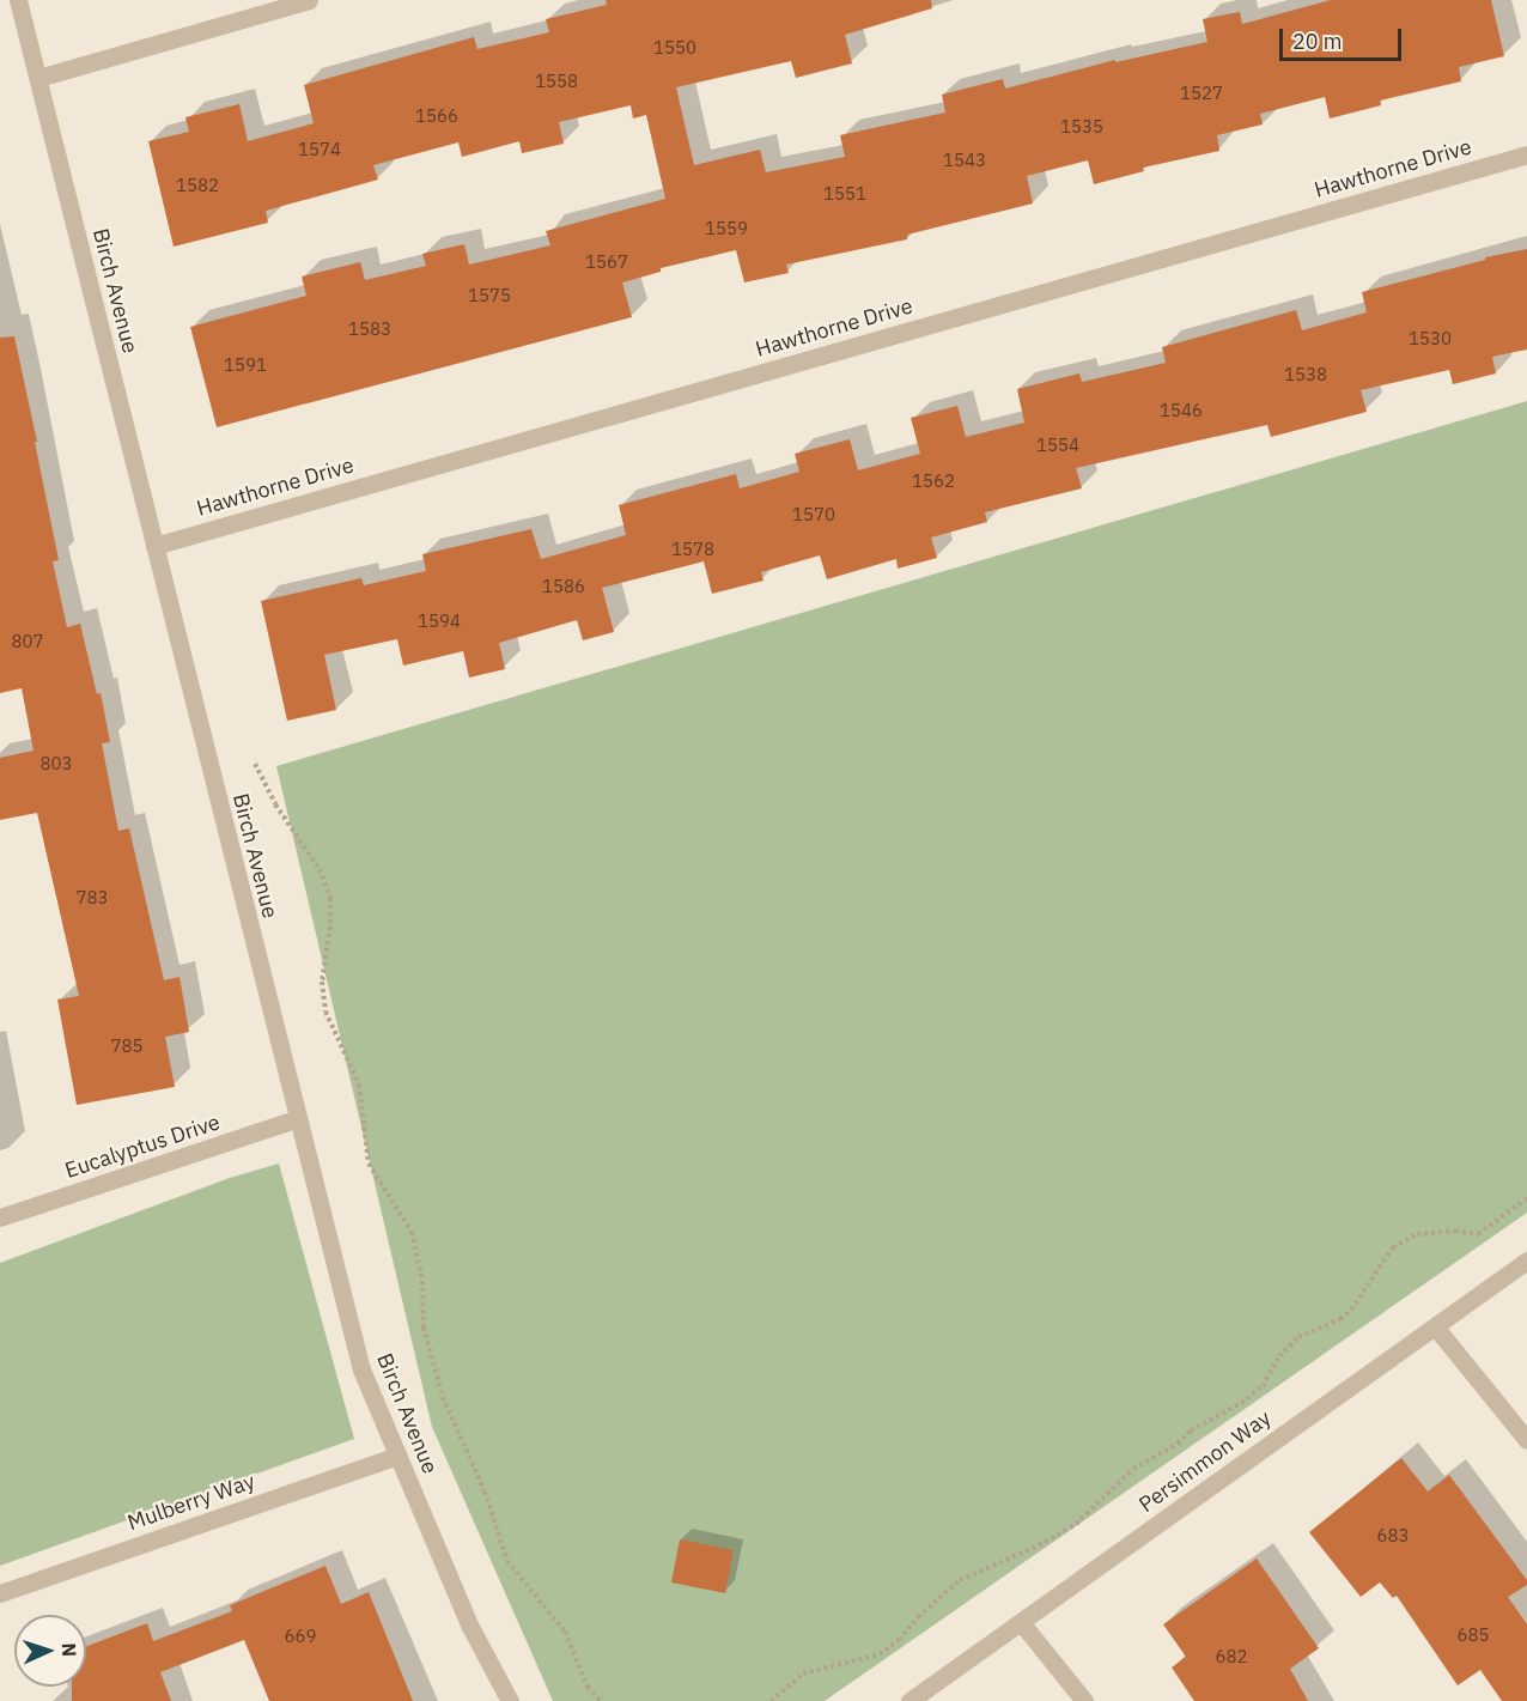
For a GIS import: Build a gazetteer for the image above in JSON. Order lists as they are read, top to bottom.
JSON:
{
  "streets": {
    "street": [
      "Hawthorne Drive",
      "Birch Avenue",
      "Eucalyptus Drive",
      "Persimmon Way",
      "Mulberry Way"
    ]
  },
  "crossings": [
    ["Hawthorne Drive", "Birch Avenue"],
    ["Birch Avenue", "Eucalyptus Drive"],
    ["Birch Avenue", "Mulberry Way"]
  ],
  "house_numbers": [
    "1550",
    "1558",
    "1527",
    "1566",
    "1535",
    "1574",
    "1543",
    "1582",
    "1551",
    "1559",
    "1567",
    "1575",
    "1583",
    "1530",
    "1591",
    "1538",
    "1546",
    "1554",
    "1562",
    "1570",
    "1578",
    "1586",
    "1594",
    "807",
    "803",
    "783",
    "785",
    "683",
    "685",
    "669",
    "682"
  ],
  "scale_bar": "20 m",
  "north": "right"
}
